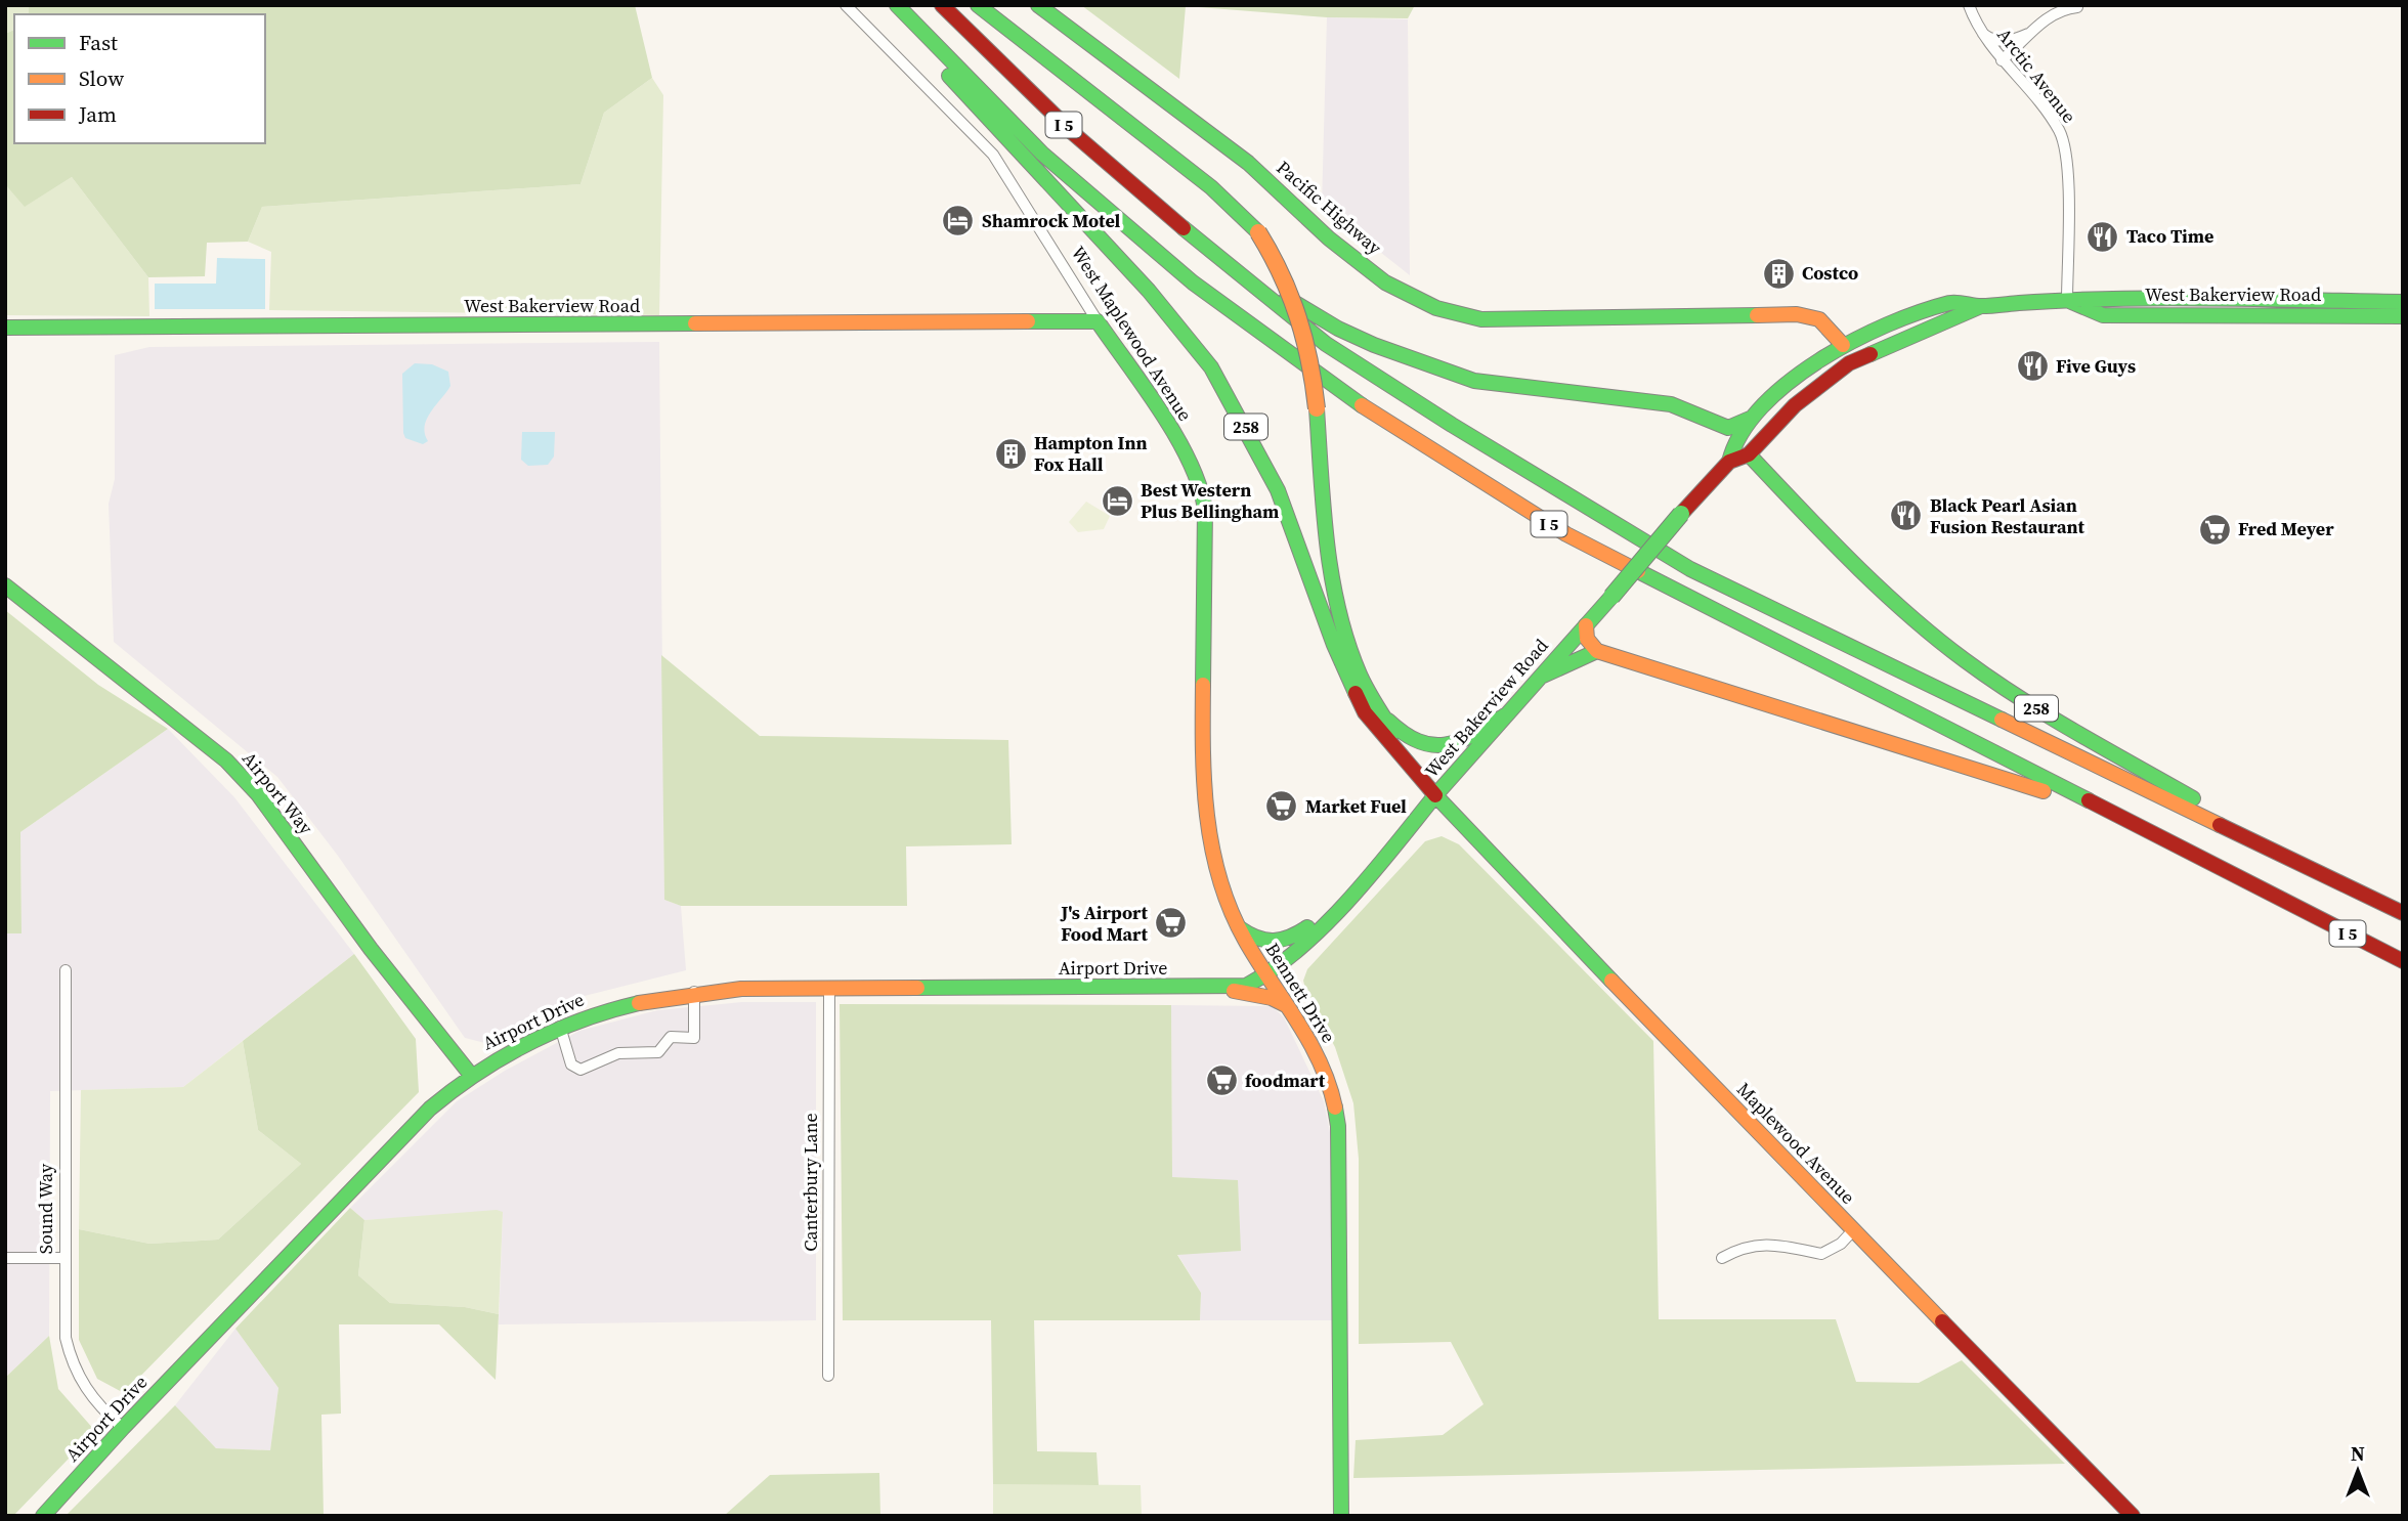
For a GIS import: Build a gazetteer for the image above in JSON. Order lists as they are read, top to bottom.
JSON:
{
  "streets": {
    "main road": [
      "I 5",
      "Pacific Highway",
      "West Bakerview Road",
      "West Maplewood Avenue",
      "258",
      "Airport Way",
      "Airport Drive",
      "Bennett Drive",
      "Maplewood Avenue"
    ],
    "street": ["Arctic Avenue", "Canterbury Lane", "Sound Way"]
  },
  "crossings": [
    ["Arctic Avenue", "West Bakerview Road"],
    ["I 5", "258"],
    ["Pacific Highway", "West Bakerview Road"],
    ["West Bakerview Road", "West Maplewood Avenue"],
    ["West Bakerview Road", "258"],
    ["West Bakerview Road", "Airport Drive"],
    ["West Bakerview Road", "Bennett Drive"],
    ["West Bakerview Road", "Maplewood Avenue"],
    ["West Maplewood Avenue", "Bennett Drive"],
    ["258", "Maplewood Avenue"],
    ["Airport Way", "Airport Drive"],
    ["Airport Drive", "Bennett Drive"],
    ["Airport Drive", "Canterbury Lane"],
    ["Airport Drive", "Sound Way"]
  ],
  "places": {
    "hotel": ["Shamrock Motel", "Best Western Plus Bellingham"],
    "restaurant": ["Taco Time", "Five Guys", "Black Pearl Asian Fusion Restaurant"],
    "building": ["Costco", "Hampton Inn Fox Hall"],
    "supermarket": [
      "Fred Meyer",
      "Market Fuel",
      "J's Airport Food Mart",
      "foodmart"
    ]
  },
  "legend": ["Fast", "Slow", "Jam"],
  "north": "top"
}
